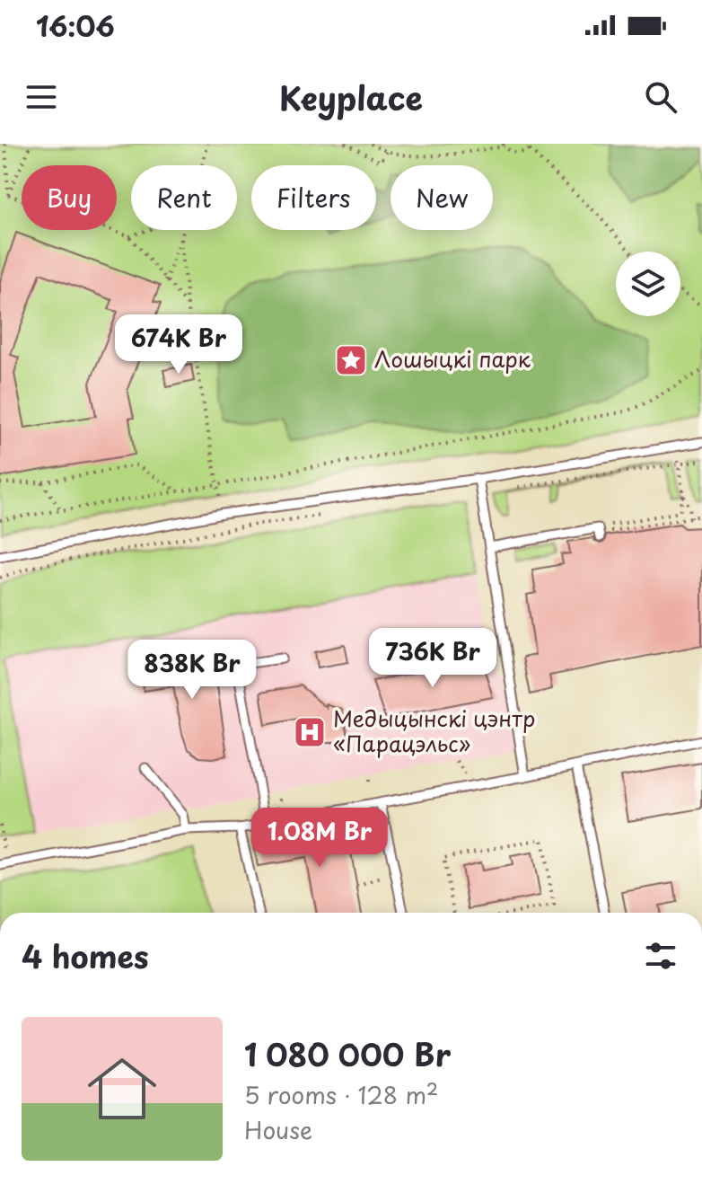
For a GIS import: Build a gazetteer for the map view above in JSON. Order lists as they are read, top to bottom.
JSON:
{
  "places": {
    "place": ["Лошыцкі парк"],
    "hospital": ["Медыцынскі цэнтр «Парацэльс»"]
  },
  "page": {
    "status": "16:06",
    "header": "Keyplace",
    "chip": [
      "Buy",
      "Rent",
      "Filters",
      "New"
    ],
    "price": [
      "674K Br",
      "736K Br",
      "838K Br",
      "1.08M Br"
    ],
    "heading": "4 homes",
    "list": [
      {
        "name": "1 080 000 Br",
        "note": "5 rooms · 128 m² · House"
      }
    ]
  }
}
